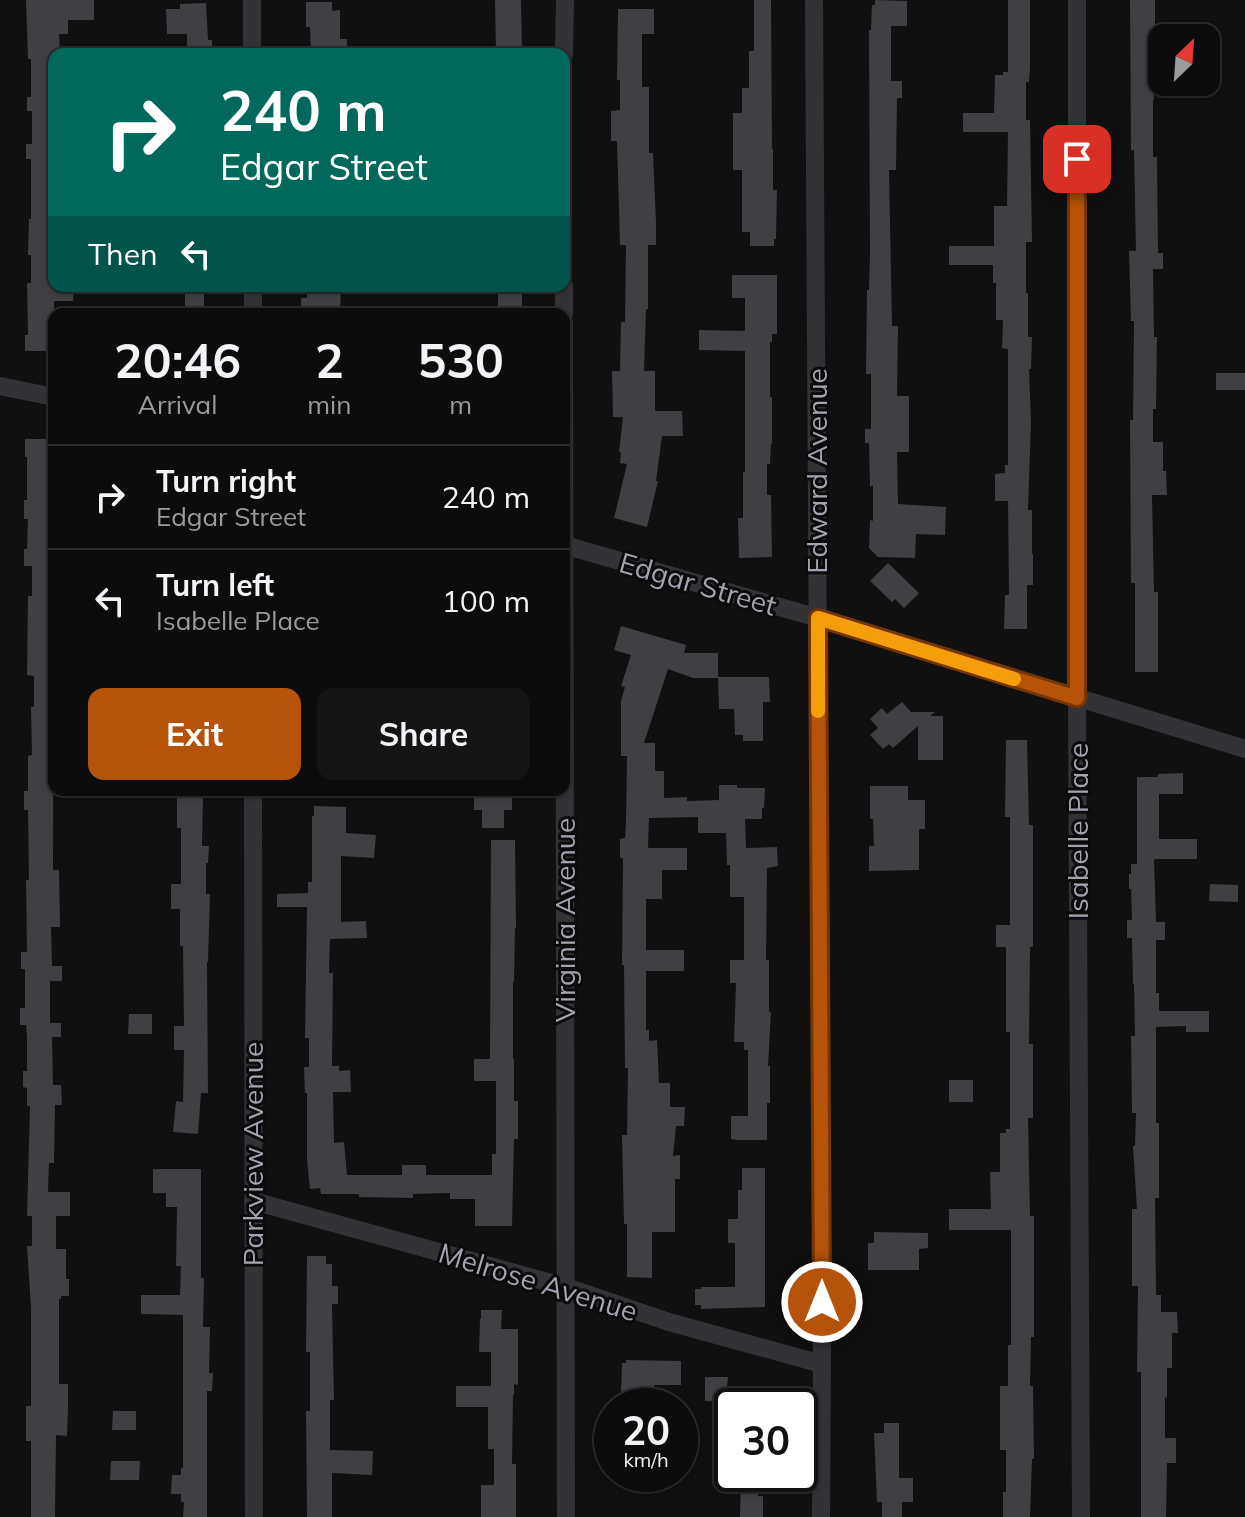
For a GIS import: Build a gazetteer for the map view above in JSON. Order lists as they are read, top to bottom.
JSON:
{
  "streets": {
    "street": [
      "Edward Avenue",
      "Edgar Street",
      "Isabelle Place",
      "Virginia Avenue",
      "Parkview Avenue",
      "Melrose Avenue"
    ]
  },
  "crossings": [
    ["Edward Avenue", "Edgar Street"],
    ["Edward Avenue", "Melrose Avenue"],
    ["Edgar Street", "Isabelle Place"],
    ["Virginia Avenue", "Melrose Avenue"],
    ["Parkview Avenue", "Melrose Avenue"]
  ],
  "north": "top right",
  "page": {
    "turn": ["240 m", "Edgar Street"],
    "then": "Then",
    "eta": [
      "20:46",
      "Arrival",
      "2",
      "min",
      "530",
      "m"
    ],
    "list": [
      {
        "name": "Turn right",
        "note": "Edgar Street",
        "value": "240 m"
      },
      {
        "name": "Turn left",
        "note": "Isabelle Place",
        "value": "100 m"
      }
    ],
    "buttons": ["Exit", "Share"],
    "speed": "20 km/h",
    "limit": "30"
  }
}
